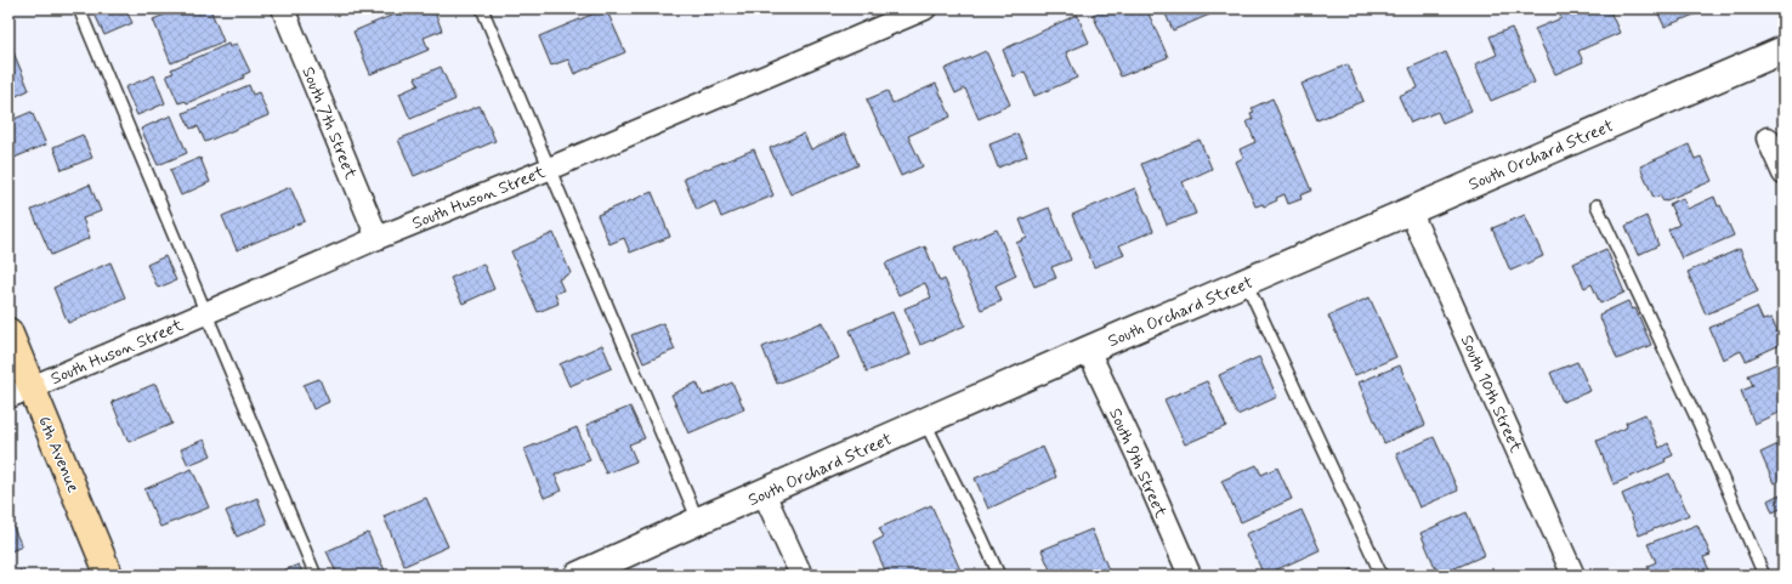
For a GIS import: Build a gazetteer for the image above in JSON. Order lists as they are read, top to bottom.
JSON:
{
  "streets": {
    "main road": ["6th Avenue"],
    "street": [
      "South 7th Street",
      "South Orchard Street",
      "South Huson Street",
      "South 10th Street",
      "South 9th Street"
    ]
  },
  "crossings": [
    ["South 7th Street", "South Huson Street"],
    ["South Orchard Street", "South 10th Street"],
    ["South Orchard Street", "South 9th Street"],
    ["South Huson Street", "6th Avenue"]
  ]
}
